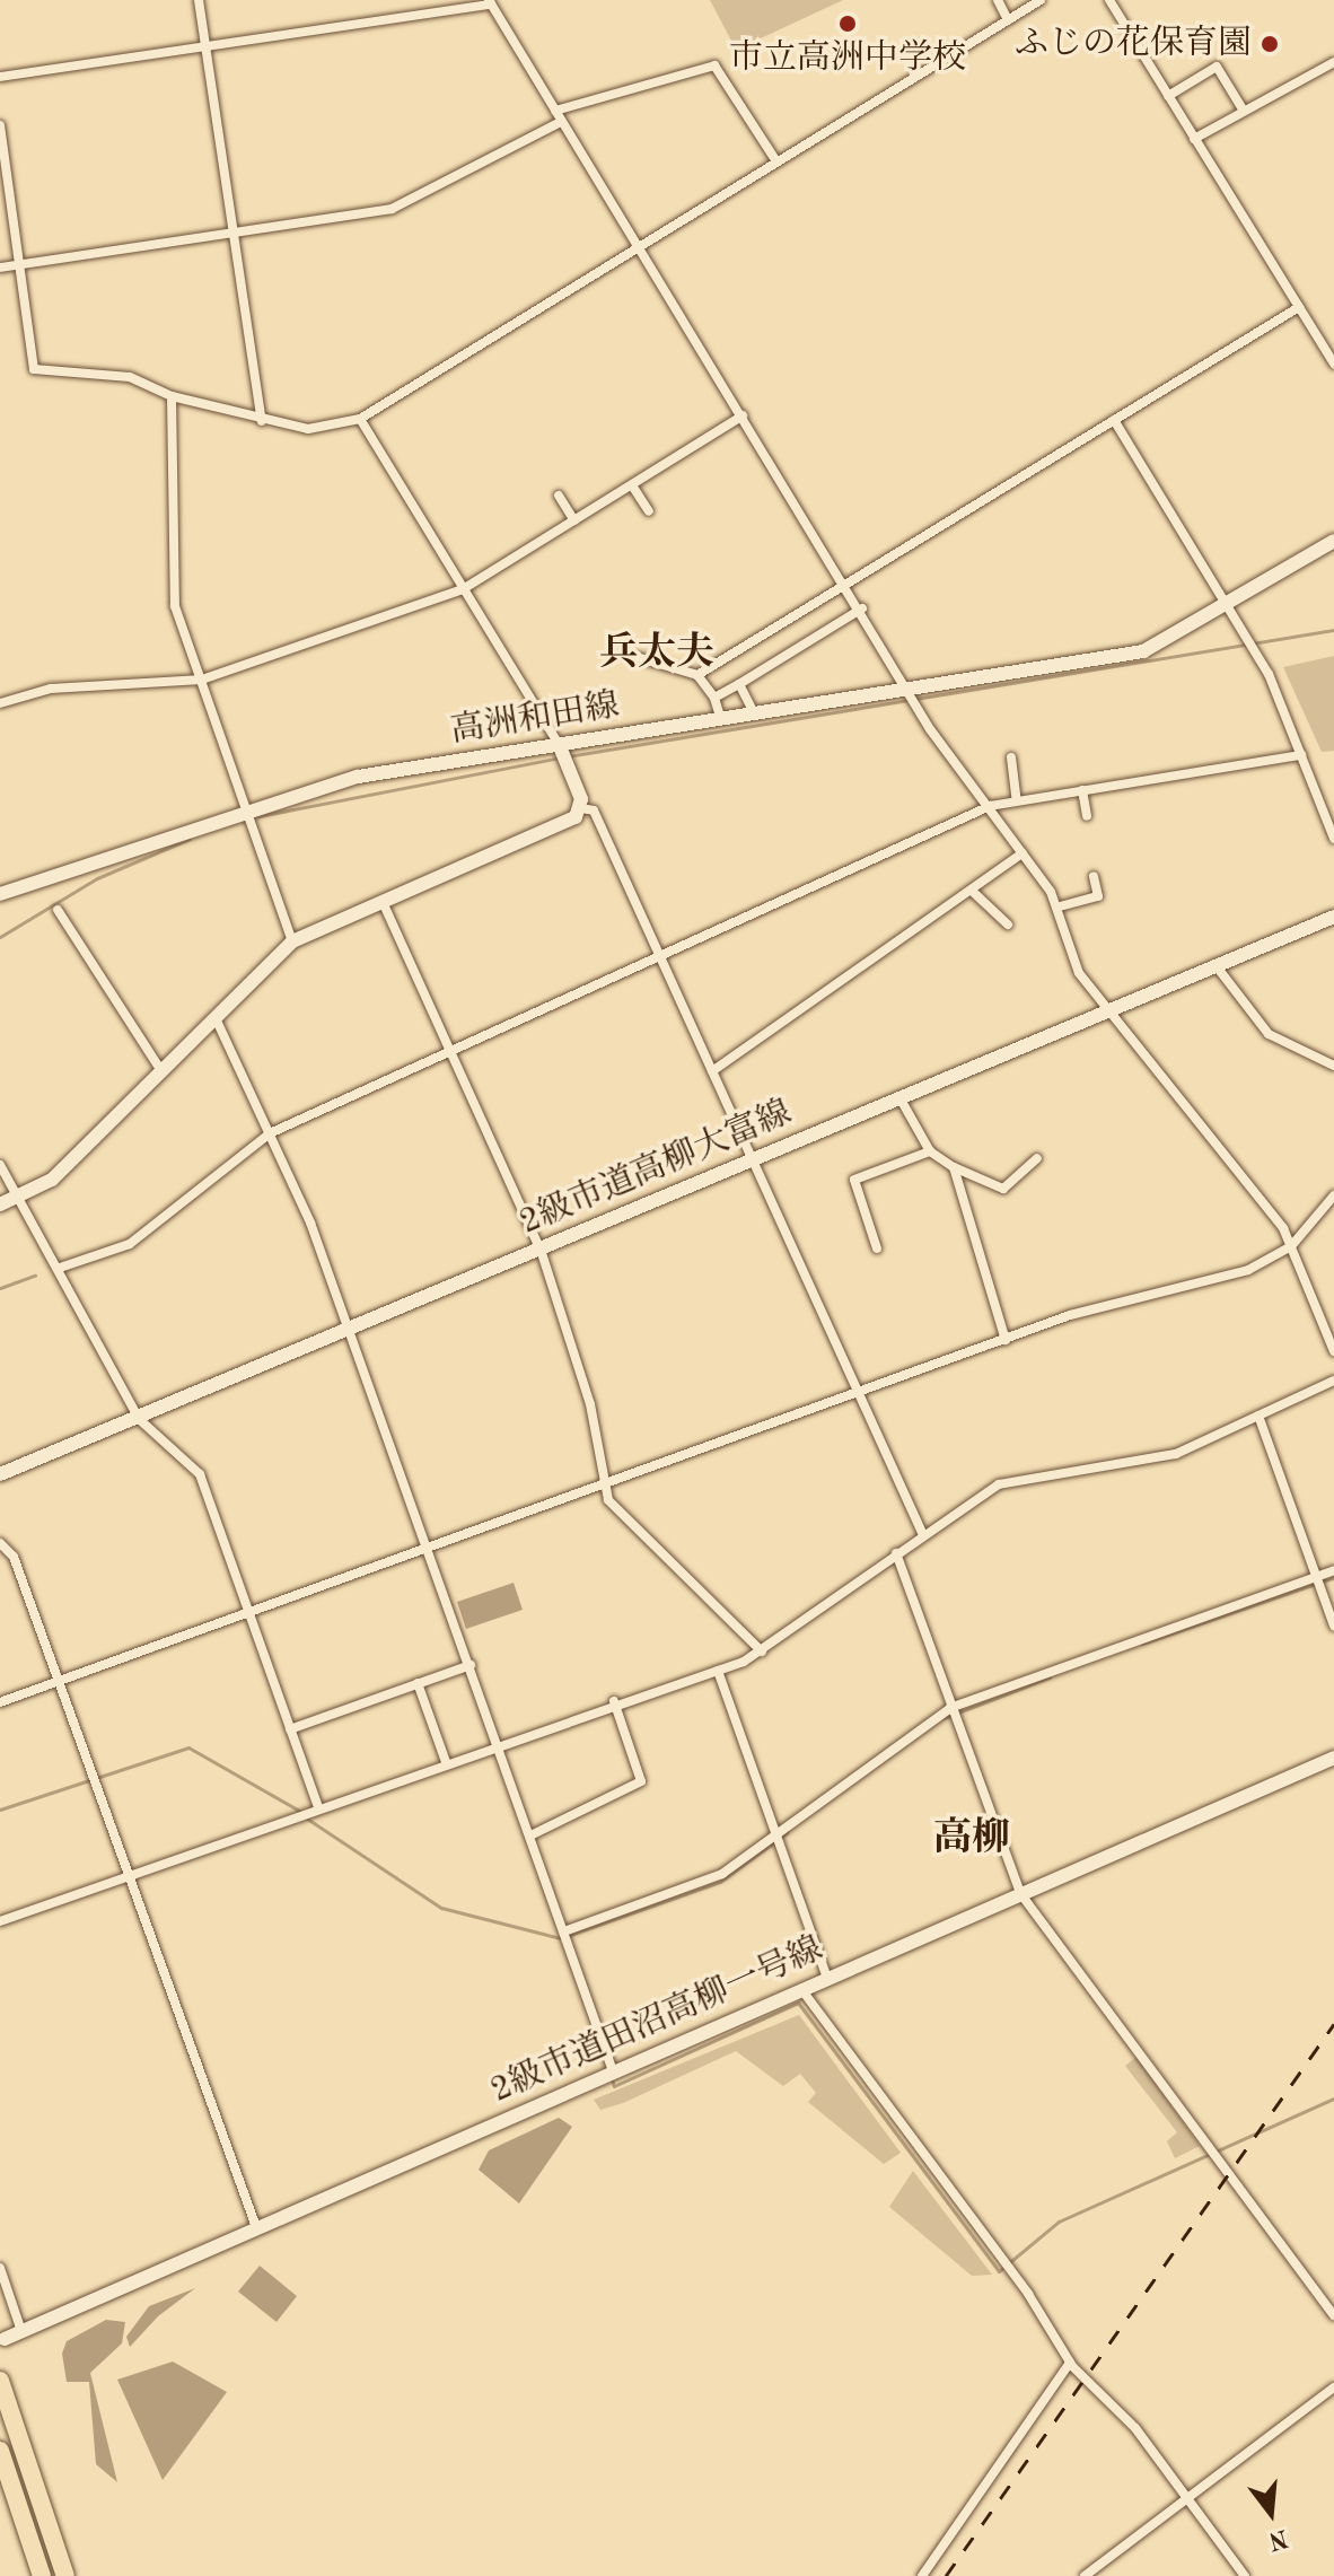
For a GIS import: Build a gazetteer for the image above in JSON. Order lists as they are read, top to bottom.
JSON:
{
  "streets": {
    "street": ["高洲和田線", "2級市道高柳大富線", "2級市道田沼高柳一号線"]
  },
  "districts": ["兵太夫", "高柳"],
  "places": ["市立高洲中学校", "ふじの花保育園"],
  "north": "bottom"
}
